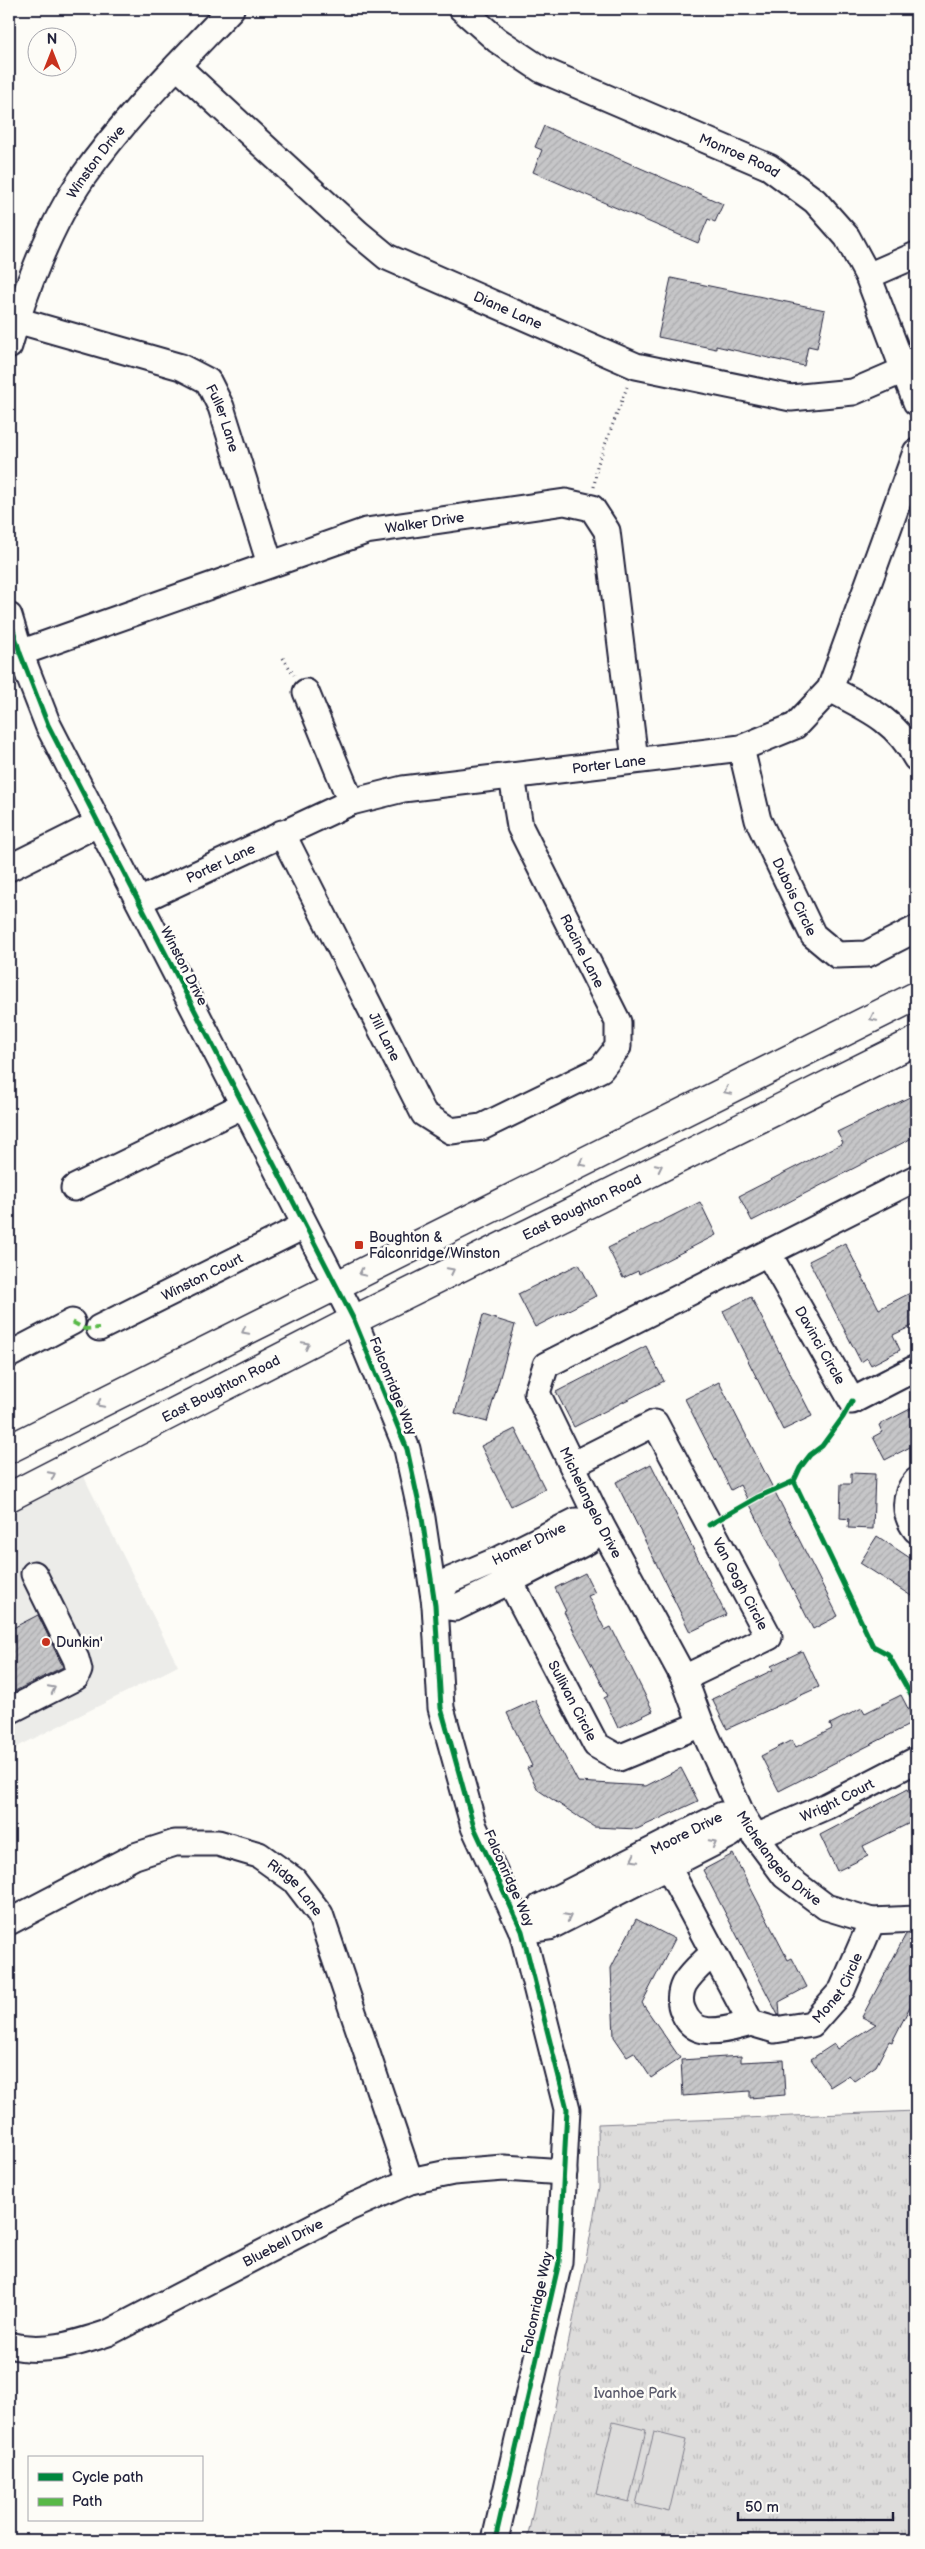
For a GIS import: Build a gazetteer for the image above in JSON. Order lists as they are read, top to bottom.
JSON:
{
  "streets": {
    "main road": ["East Boughton Road"],
    "street": [
      "Monroe Road",
      "Winston Drive",
      "Diane Lane",
      "Fuller Lane",
      "Walker Drive",
      "Porter Lane",
      "Dubois Circle",
      "Racine Lane",
      "Jill Lane",
      "Winston Court",
      "Davinci Circle",
      "Falconridge Way",
      "Michelangelo Drive",
      "Homer Drive",
      "Van Gogh Circle",
      "Sullivan Circle",
      "Wright Court",
      "Moore Drive",
      "Ridge Lane",
      "Monet Circle",
      "Bluebell Drive"
    ]
  },
  "crossings": [
    ["Monroe Road", "Diane Lane"],
    ["Winston Drive", "Diane Lane"],
    ["Winston Drive", "Fuller Lane"],
    ["Winston Drive", "Walker Drive"],
    ["Winston Drive", "Porter Lane"],
    ["Winston Drive", "East Boughton Road"],
    ["Winston Drive", "Winston Court"],
    ["Winston Drive", "Falconridge Way"],
    ["Fuller Lane", "Walker Drive"],
    ["Porter Lane", "Dubois Circle"],
    ["Porter Lane", "Racine Lane"],
    ["Porter Lane", "Jill Lane"],
    ["Racine Lane", "Jill Lane"],
    ["East Boughton Road", "Falconridge Way"],
    ["Davinci Circle", "Michelangelo Drive"],
    ["Falconridge Way", "Homer Drive"],
    ["Falconridge Way", "Moore Drive"],
    ["Falconridge Way", "Bluebell Drive"],
    ["Michelangelo Drive", "Homer Drive"],
    ["Michelangelo Drive", "Van Gogh Circle"],
    ["Michelangelo Drive", "Sullivan Circle"],
    ["Michelangelo Drive", "Wright Court"],
    ["Michelangelo Drive", "Moore Drive"],
    ["Michelangelo Drive", "Monet Circle"],
    ["Homer Drive", "Sullivan Circle"],
    ["Ridge Lane", "Bluebell Drive"]
  ],
  "parks": ["Ivanhoe Park"],
  "places": {
    "transit": ["Boughton & Falconridge/Winston"],
    "other": ["Dunkin'"]
  },
  "legend": ["Cycle path", "Path"],
  "scale_bar": "50 m",
  "north": "top"
}
